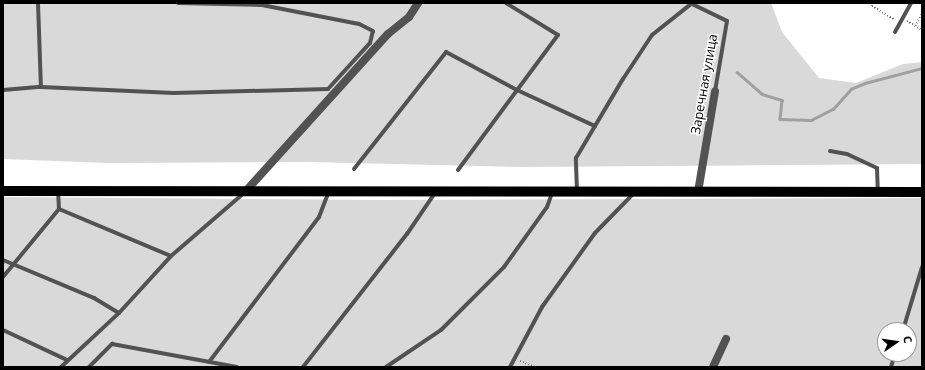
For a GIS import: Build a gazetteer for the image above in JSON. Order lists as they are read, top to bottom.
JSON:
{
  "streets": {
    "street": ["Заречная улица"]
  },
  "north": "right"
}
